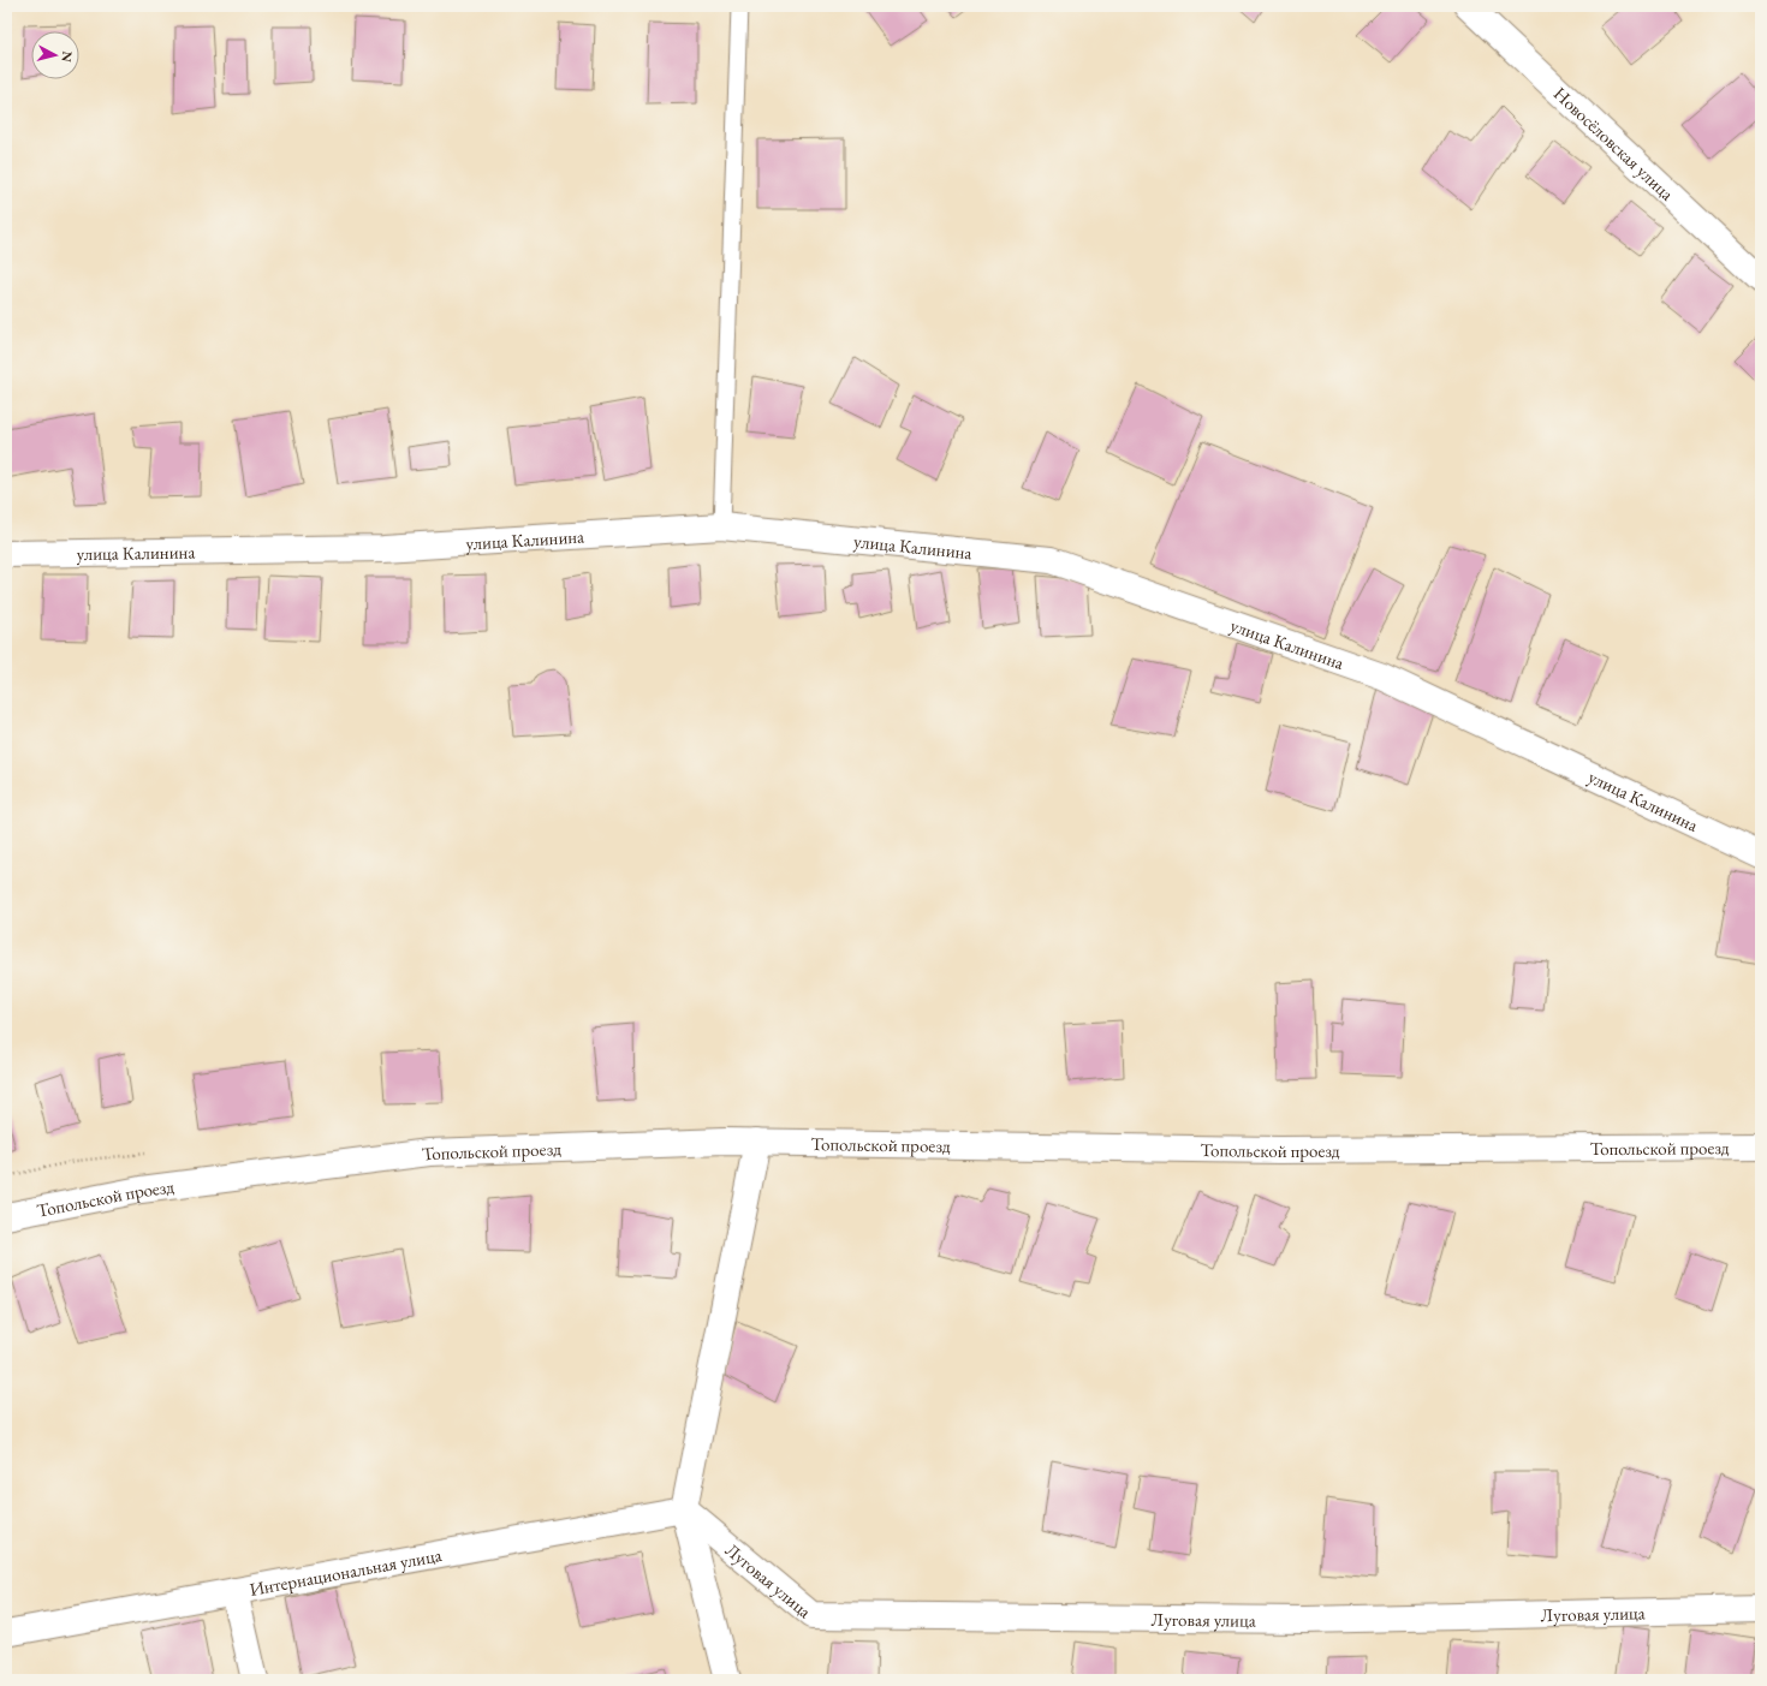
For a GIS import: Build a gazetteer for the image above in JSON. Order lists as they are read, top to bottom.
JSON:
{
  "streets": {
    "street": [
      "Новосёловская улица",
      "улица Калинина",
      "Топольской проезд",
      "Интернациональная улица",
      "Луговая улица"
    ]
  },
  "crossings": [
    ["Топольской проезд", "Луговая улица"],
    ["Интернациональная улица", "Луговая улица"]
  ],
  "north": "right"
}
